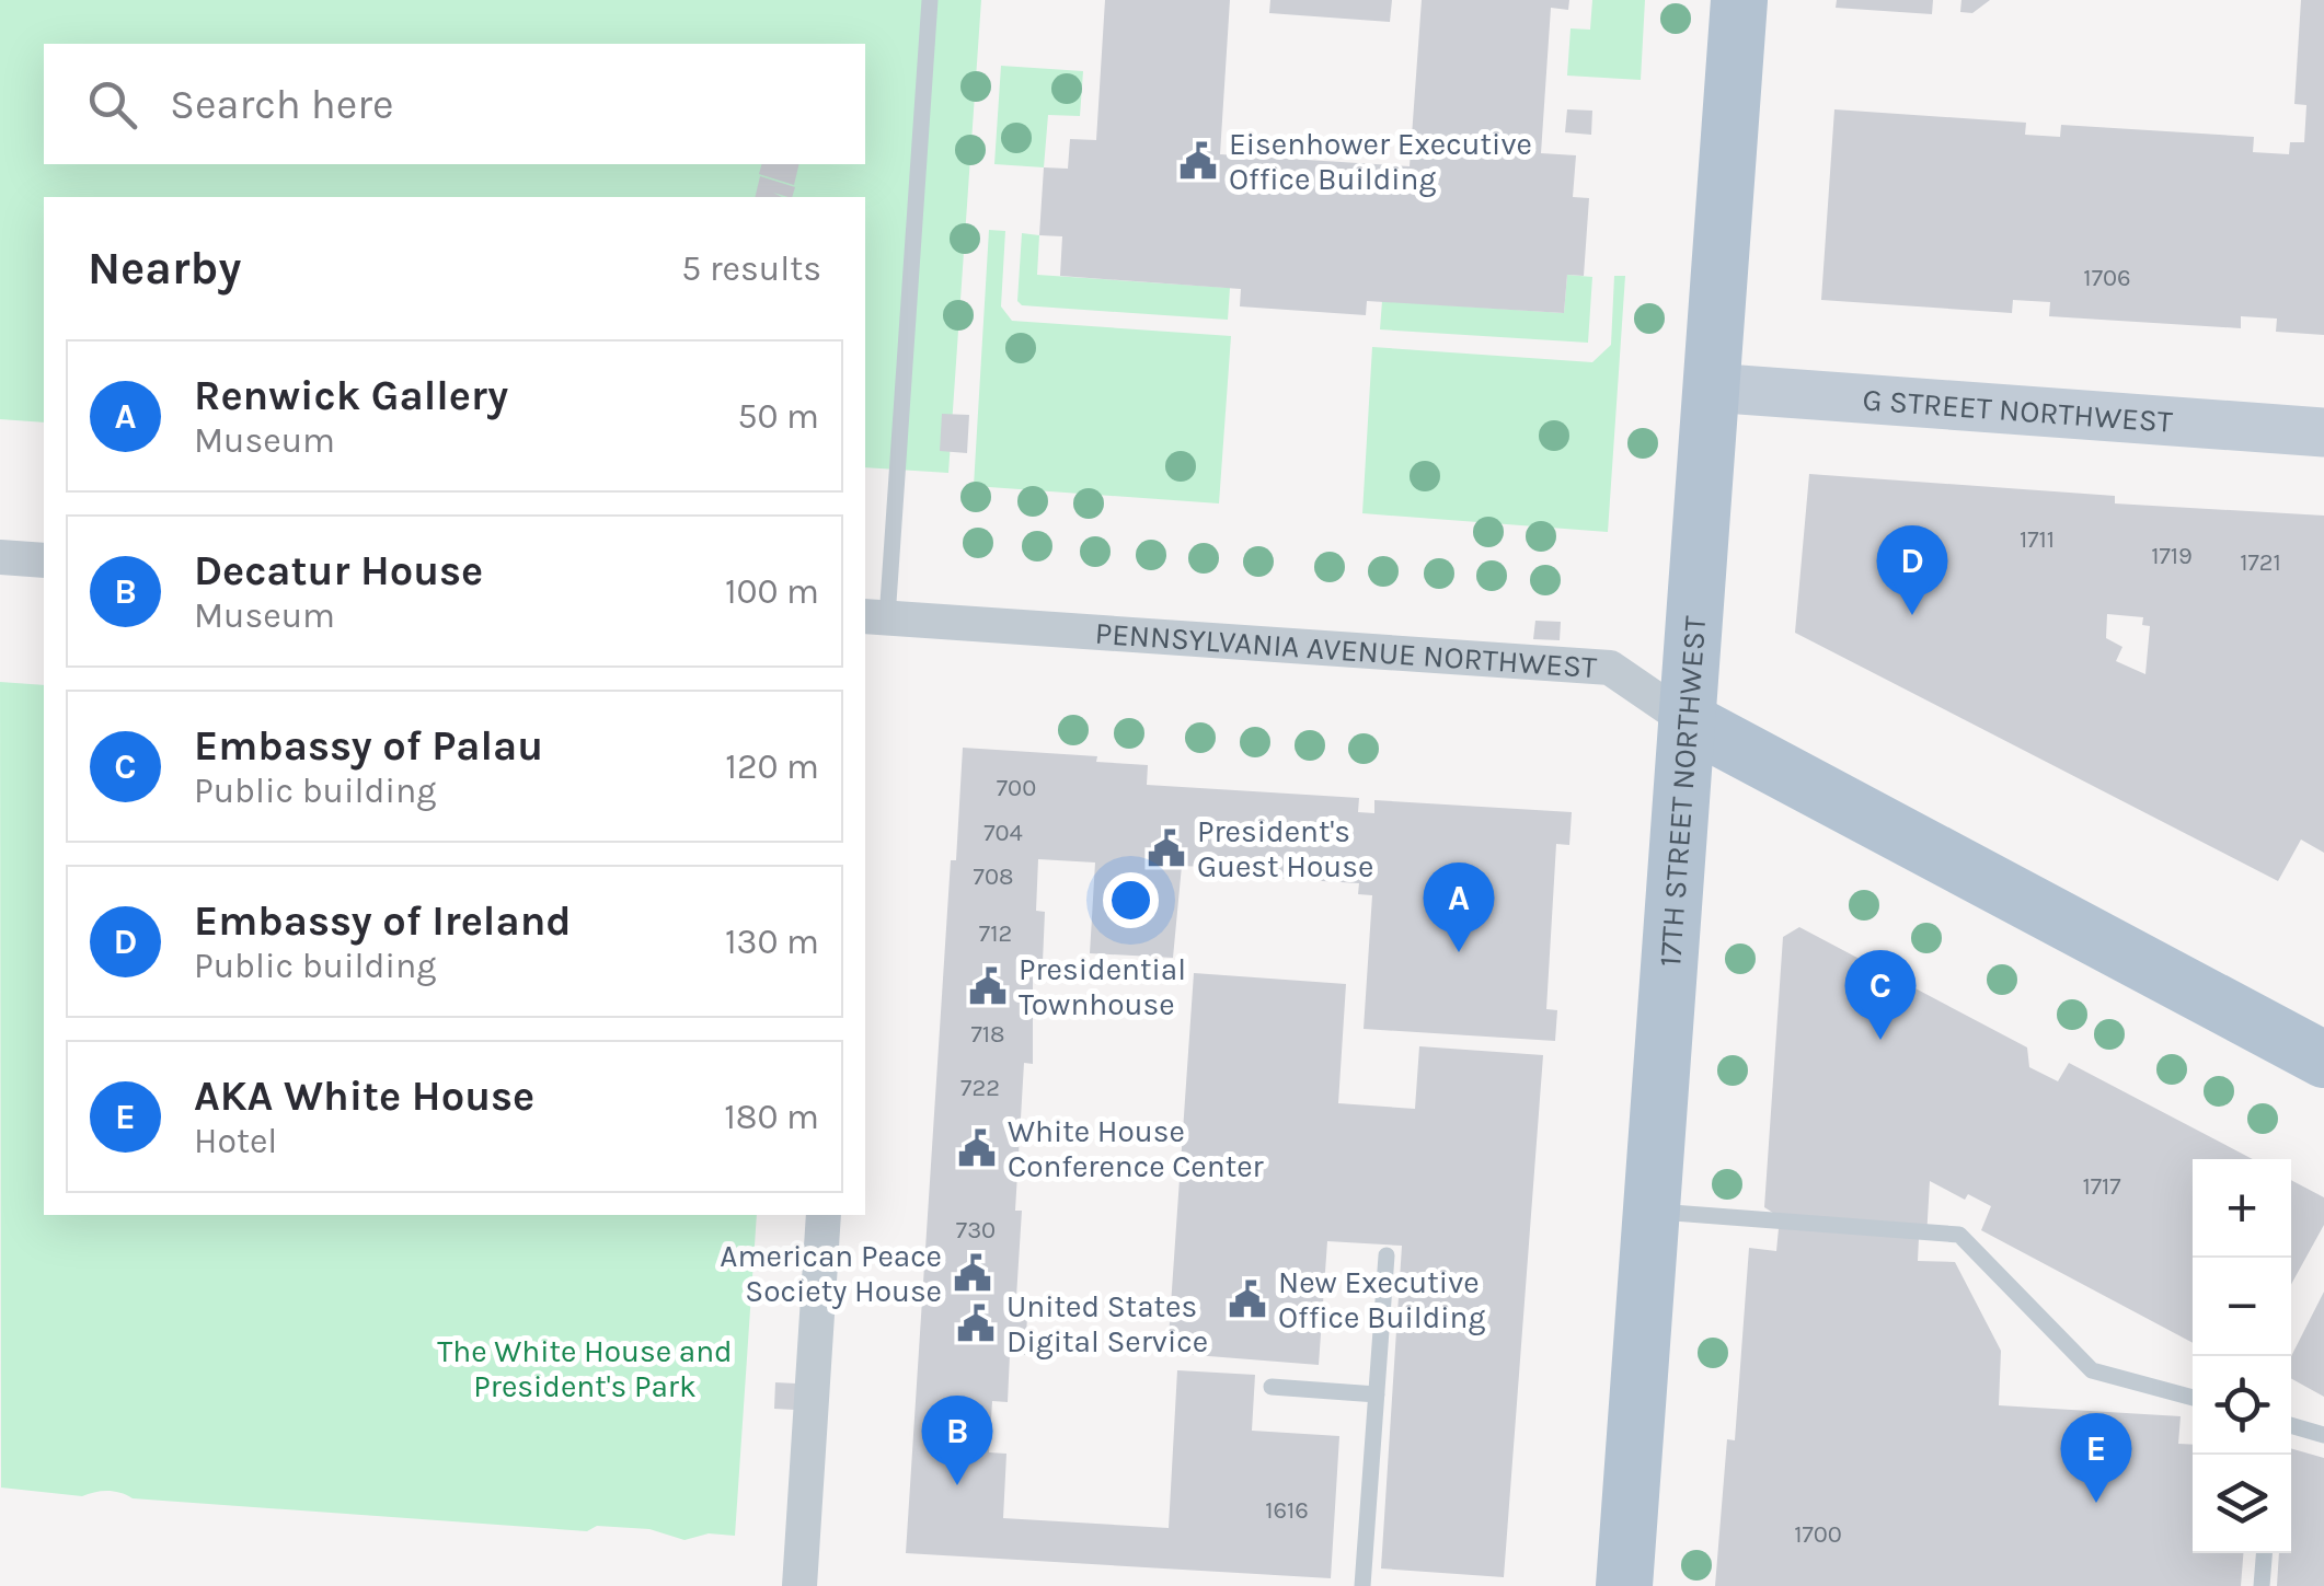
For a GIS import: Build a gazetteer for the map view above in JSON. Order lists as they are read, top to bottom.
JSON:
{
  "streets": {
    "main road": ["PENNSYLVANIA AVENUE NORTHWEST", "17TH STREET NORTHWEST"],
    "street": ["G STREET NORTHWEST"]
  },
  "crossings": [
    ["G STREET NORTHWEST", "17TH STREET NORTHWEST"],
    ["PENNSYLVANIA AVENUE NORTHWEST", "17TH STREET NORTHWEST"]
  ],
  "parks": ["The White House and President's Park"],
  "places": {
    "public building": [
      "Eisenhower Executive Office Building",
      "President's Guest House",
      "Presidential Townhouse",
      "White House Conference Center",
      "American Peace Society House",
      "New Executive Office Building",
      "United States Digital Service"
    ]
  },
  "house_numbers": [
    "1706",
    "1711",
    "1719",
    "1721",
    "700",
    "704",
    "708",
    "712",
    "718",
    "722",
    "1717",
    "730",
    "1616",
    "1700"
  ],
  "page": {
    "search": "Search here",
    "heading": ["Nearby", "5 results"],
    "list": [
      {
        "mark": "A",
        "name": "Renwick Gallery",
        "note": "Museum",
        "value": "50 m"
      },
      {
        "mark": "B",
        "name": "Decatur House",
        "note": "Museum",
        "value": "100 m"
      },
      {
        "mark": "C",
        "name": "Embassy of Palau",
        "note": "Public building",
        "value": "120 m"
      },
      {
        "mark": "D",
        "name": "Embassy of Ireland",
        "note": "Public building",
        "value": "130 m"
      },
      {
        "mark": "E",
        "name": "AKA White House",
        "note": "Hotel",
        "value": "180 m"
      }
    ],
    "pins": [
      "D",
      "A",
      "C",
      "B",
      "E"
    ],
    "map_buttons": ["+", "−"]
  }
}
